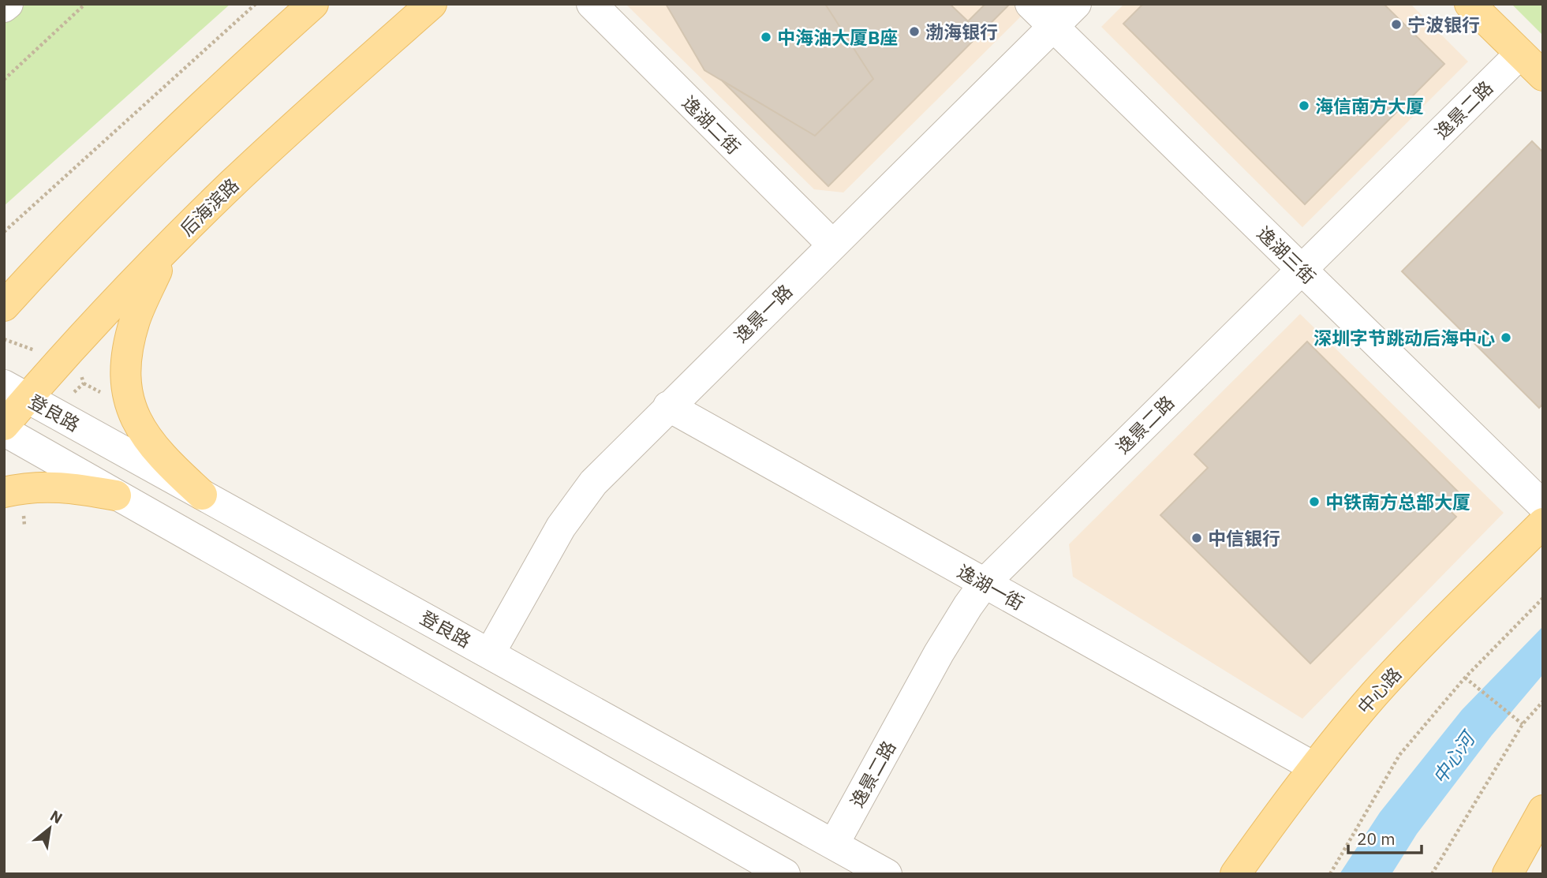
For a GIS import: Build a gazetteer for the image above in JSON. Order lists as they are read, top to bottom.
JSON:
{
  "streets": {
    "main road": ["后海滨路", "中心路"],
    "street": [
      "逸景二路",
      "逸湖二街",
      "逸湖三街",
      "逸景一路",
      "登良路",
      "逸湖一街"
    ]
  },
  "crossings": [
    ["逸景二路", "逸湖三街"],
    ["逸景二路", "登良路"],
    ["逸景二路", "逸湖一街"],
    ["逸湖二街", "逸景一路"],
    ["后海滨路", "登良路"],
    ["逸湖三街", "逸景一路"],
    ["逸景一路", "登良路"],
    ["逸景一路", "逸湖一街"],
    ["逸湖一街", "中心路"]
  ],
  "water": ["中心河"],
  "places": [
    "宁波银行",
    "渤海银行",
    "中海油大厦B座",
    "海信南方大厦",
    "深圳字节跳动后海中心",
    "中铁南方总部大厦",
    "中信银行"
  ],
  "scale_bar": "20 m",
  "north": "top right"
}
